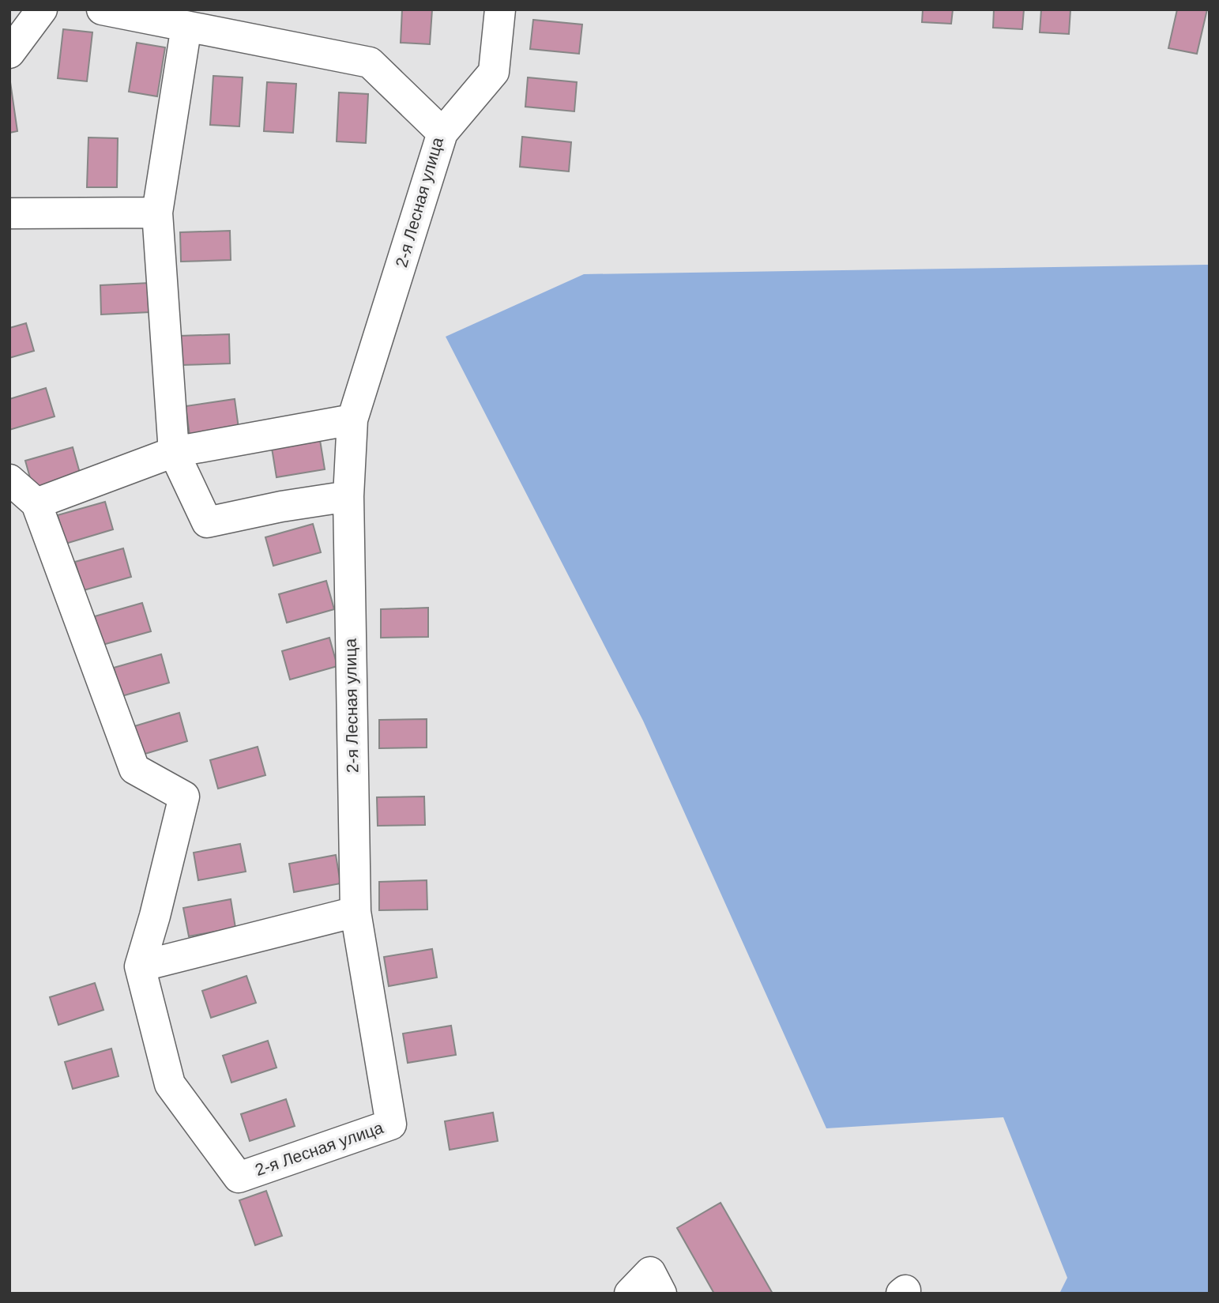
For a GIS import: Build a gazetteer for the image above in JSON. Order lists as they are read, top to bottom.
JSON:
{
  "streets": {
    "street": ["2-я Лесная улица"]
  }
}
